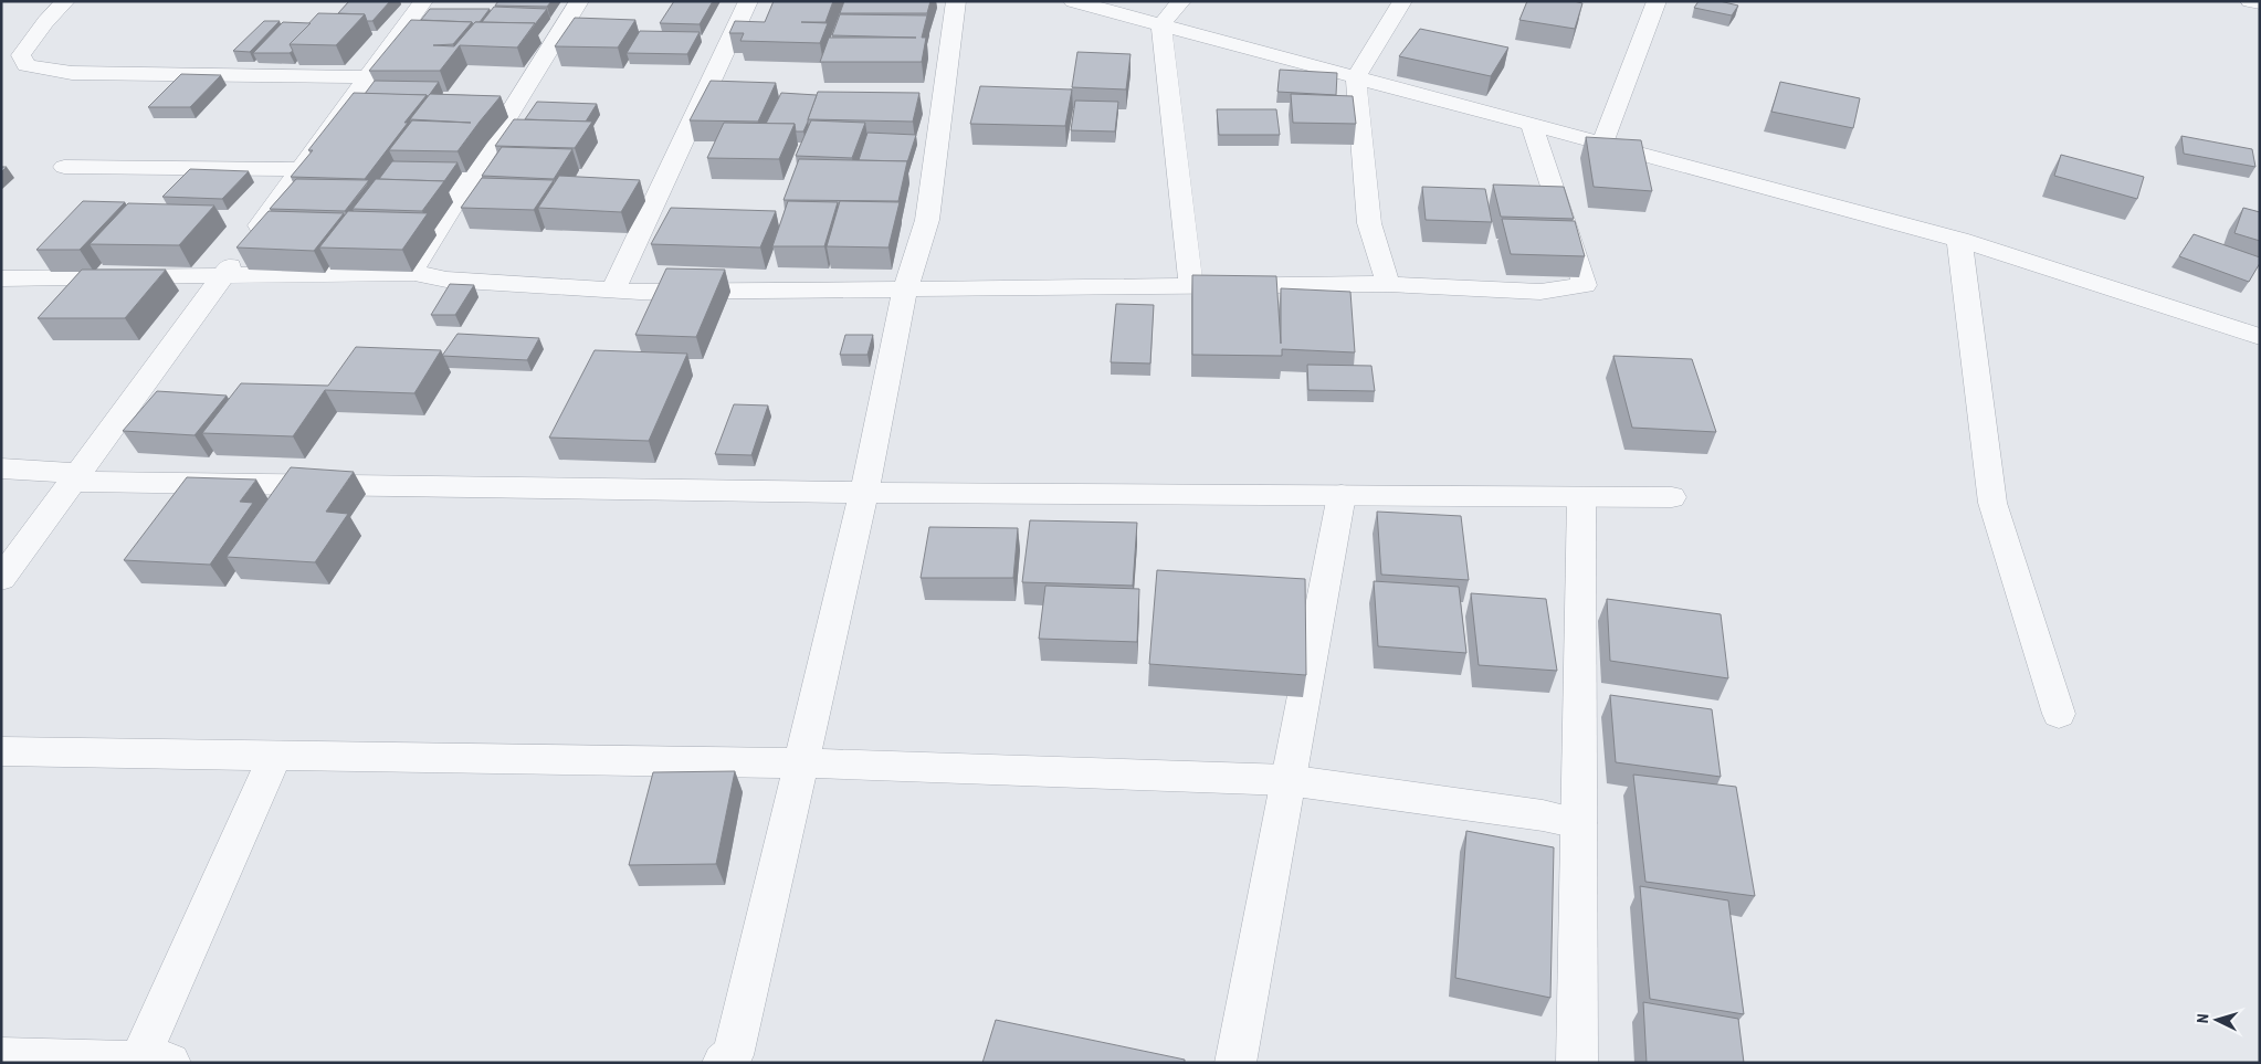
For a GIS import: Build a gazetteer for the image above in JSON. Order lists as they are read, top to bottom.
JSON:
{
  "north": "left"
}
